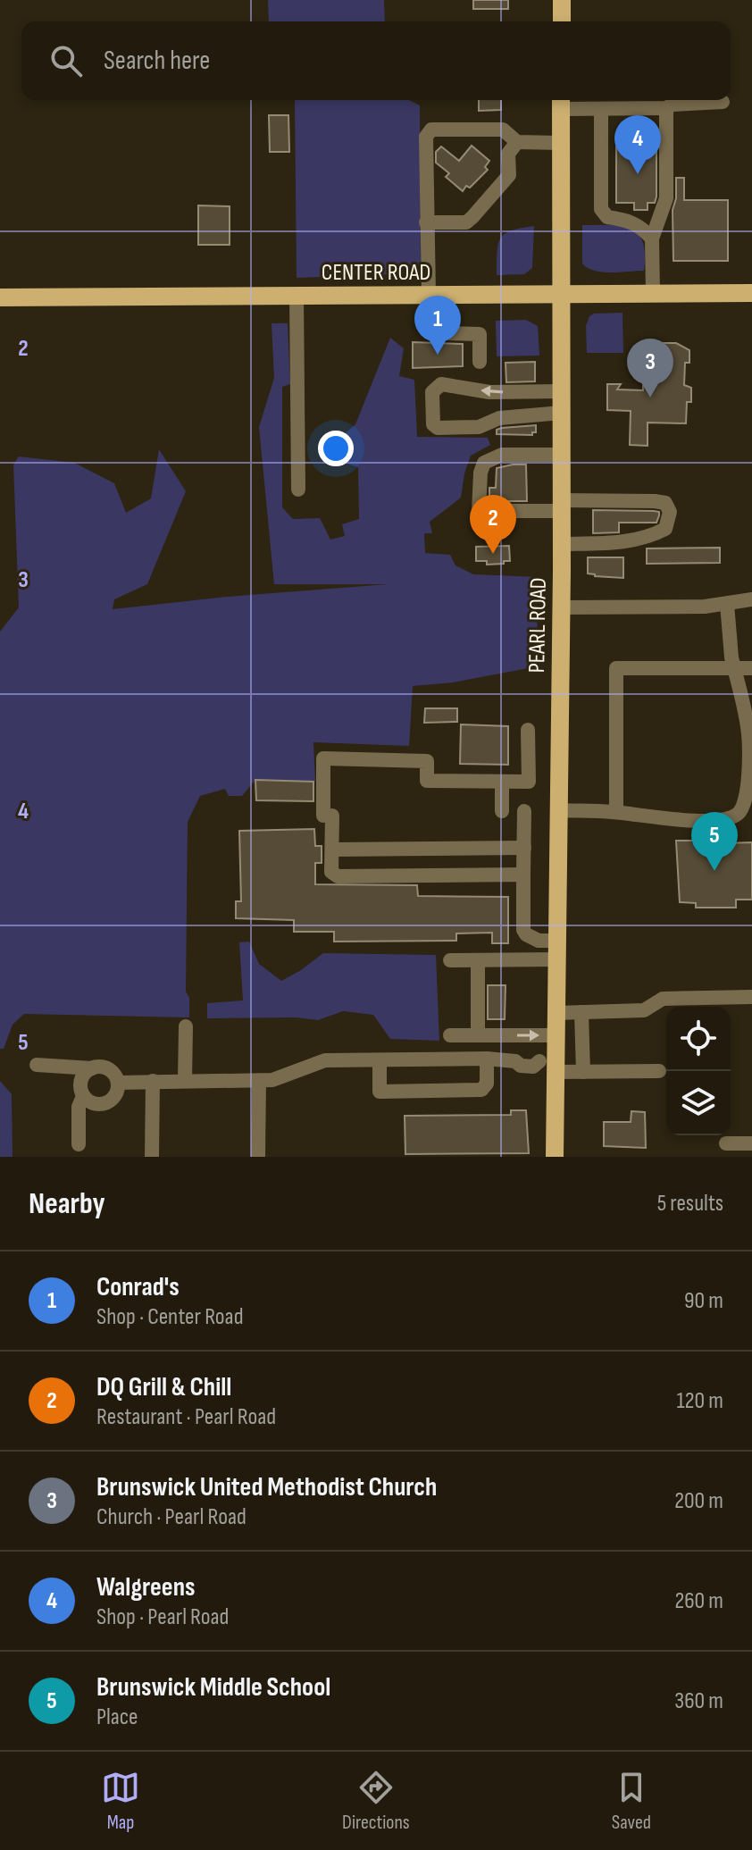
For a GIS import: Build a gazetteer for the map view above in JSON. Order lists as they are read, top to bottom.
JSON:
{
  "streets": {
    "main road": ["CENTER ROAD", "PEARL ROAD"]
  },
  "crossings": [
    ["CENTER ROAD", "PEARL ROAD"]
  ],
  "page": {
    "search": "Search here",
    "pins": [
      "4",
      "1",
      "3",
      "2",
      "5"
    ],
    "heading": ["Nearby", "5 results"],
    "list": [
      {
        "mark": "1",
        "name": "Conrad's",
        "note": "Shop · Center Road",
        "value": "90 m"
      },
      {
        "mark": "2",
        "name": "DQ Grill & Chill",
        "note": "Restaurant · Pearl Road",
        "value": "120 m"
      },
      {
        "mark": "3",
        "name": "Brunswick United Methodist Church",
        "note": "Church · Pearl Road",
        "value": "200 m"
      },
      {
        "mark": "4",
        "name": "Walgreens",
        "note": "Shop · Pearl Road",
        "value": "260 m"
      },
      {
        "mark": "5",
        "name": "Brunswick Middle School",
        "note": "Place",
        "value": "360 m"
      }
    ],
    "nav": ["Map", "Directions", "Saved"]
  },
  "grid": {
    "rows": [
      "2",
      "3",
      "4",
      "5"
    ]
  }
}
